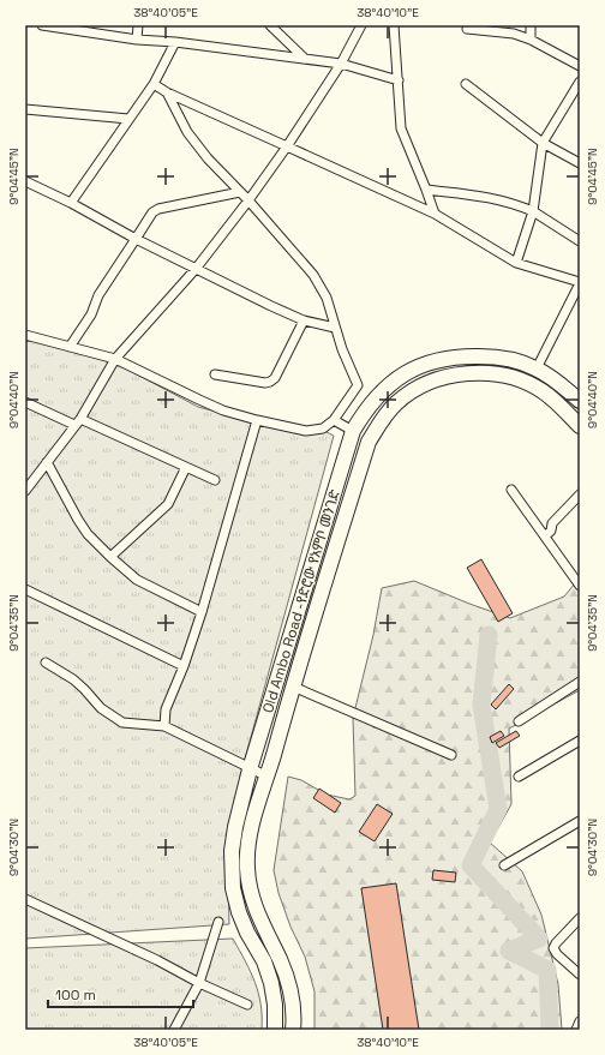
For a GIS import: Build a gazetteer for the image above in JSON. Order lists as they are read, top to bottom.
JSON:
{
  "streets": {
    "main road": ["Old Ambo Road -የድሮው የአምቦ መንገድ"]
  },
  "scale_bar": "100 m",
  "coordinates": [
    "38°40'05\"E",
    "38°40'10\"E",
    "9°04'45\"N",
    "9°04'40\"N",
    "9°04'35\"N",
    "9°04'30\"N"
  ]
}
